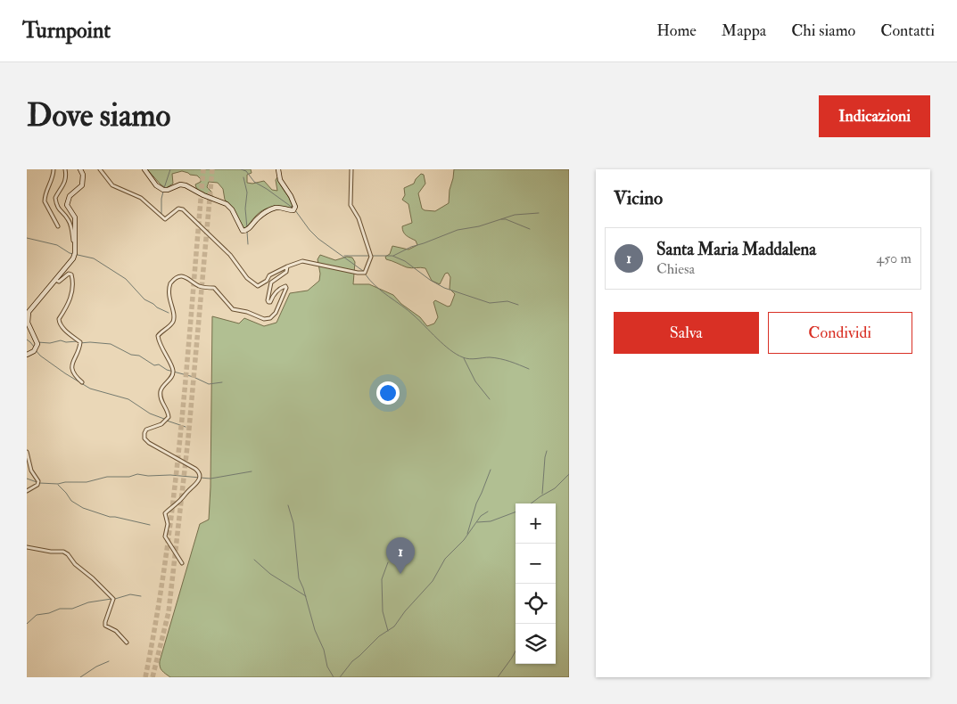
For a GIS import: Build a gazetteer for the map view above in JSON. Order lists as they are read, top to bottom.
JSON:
{
  "page": {
    "header": "Turnpoint",
    "nav": [
      "Home",
      "Mappa",
      "Chi siamo",
      "Contatti"
    ],
    "buttons": [
      "Indicazioni",
      ["Salva", "Condividi"]
    ],
    "title": "Dove siamo",
    "heading": "Vicino",
    "list": [
      {
        "mark": "1",
        "name": "Santa Maria Maddalena",
        "note": "Chiesa",
        "value": "450 m"
      }
    ],
    "map_buttons": ["+", "−"],
    "pins": "1"
  }
}
